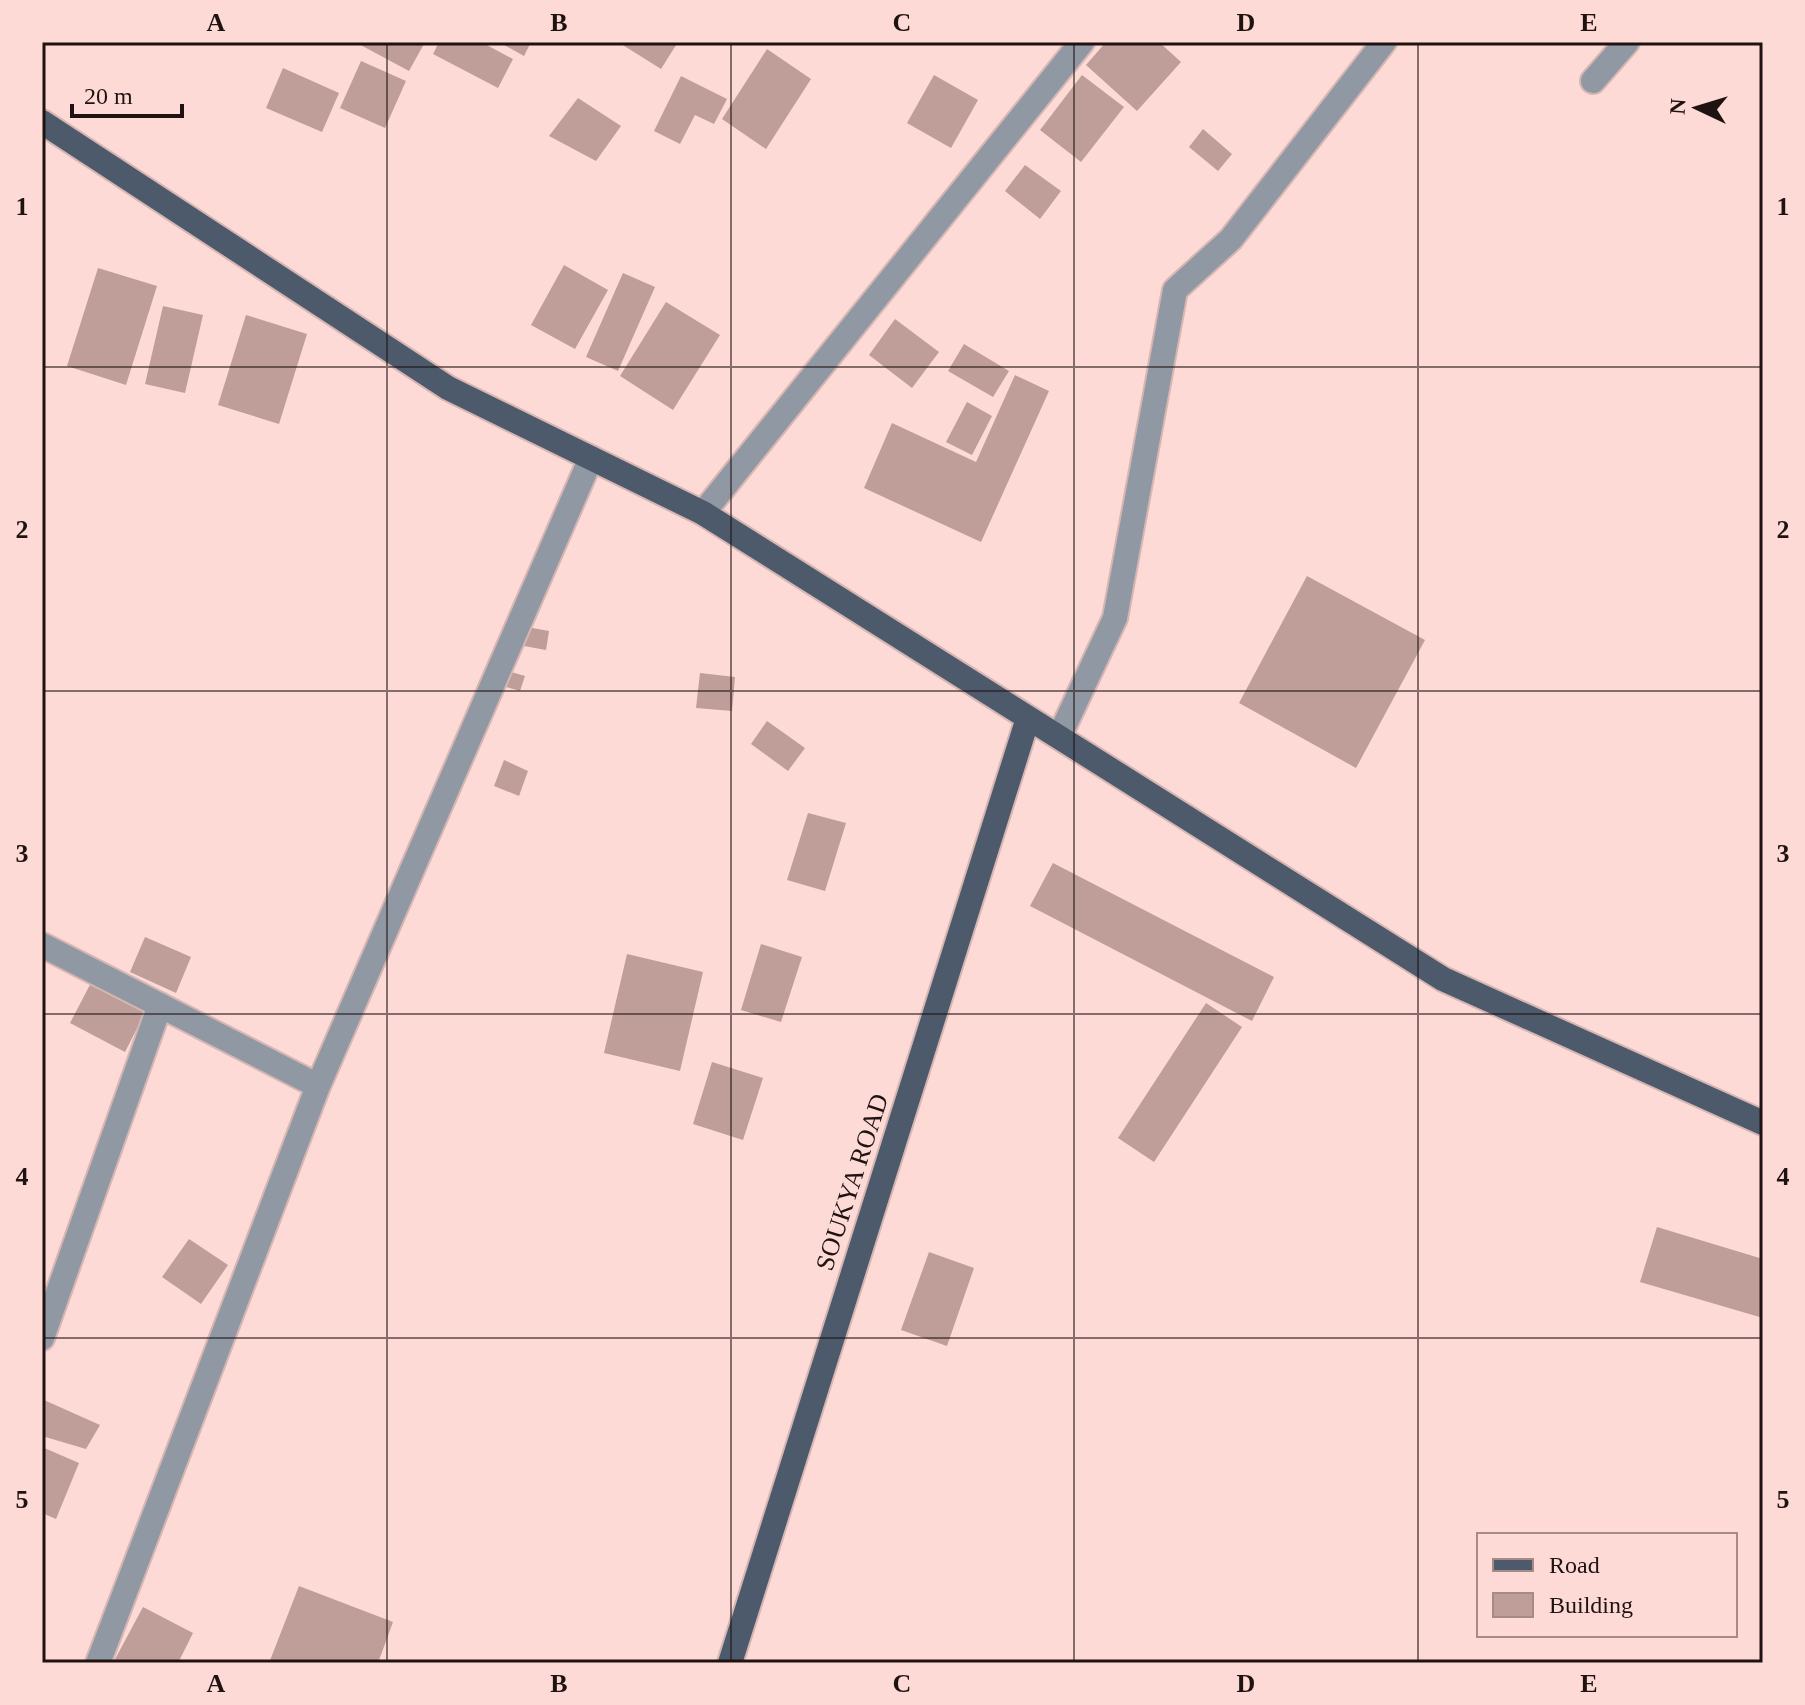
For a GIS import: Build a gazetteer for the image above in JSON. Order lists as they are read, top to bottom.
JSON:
{
  "streets": {
    "main road": ["SOUKYA ROAD"]
  },
  "legend": ["Road", "Building"],
  "scale_bar": "20 m",
  "north": "left",
  "grid": {
    "columns": [
      "A",
      "B",
      "C",
      "D",
      "E"
    ],
    "rows": [
      "1",
      "2",
      "3",
      "4",
      "5"
    ]
  }
}
